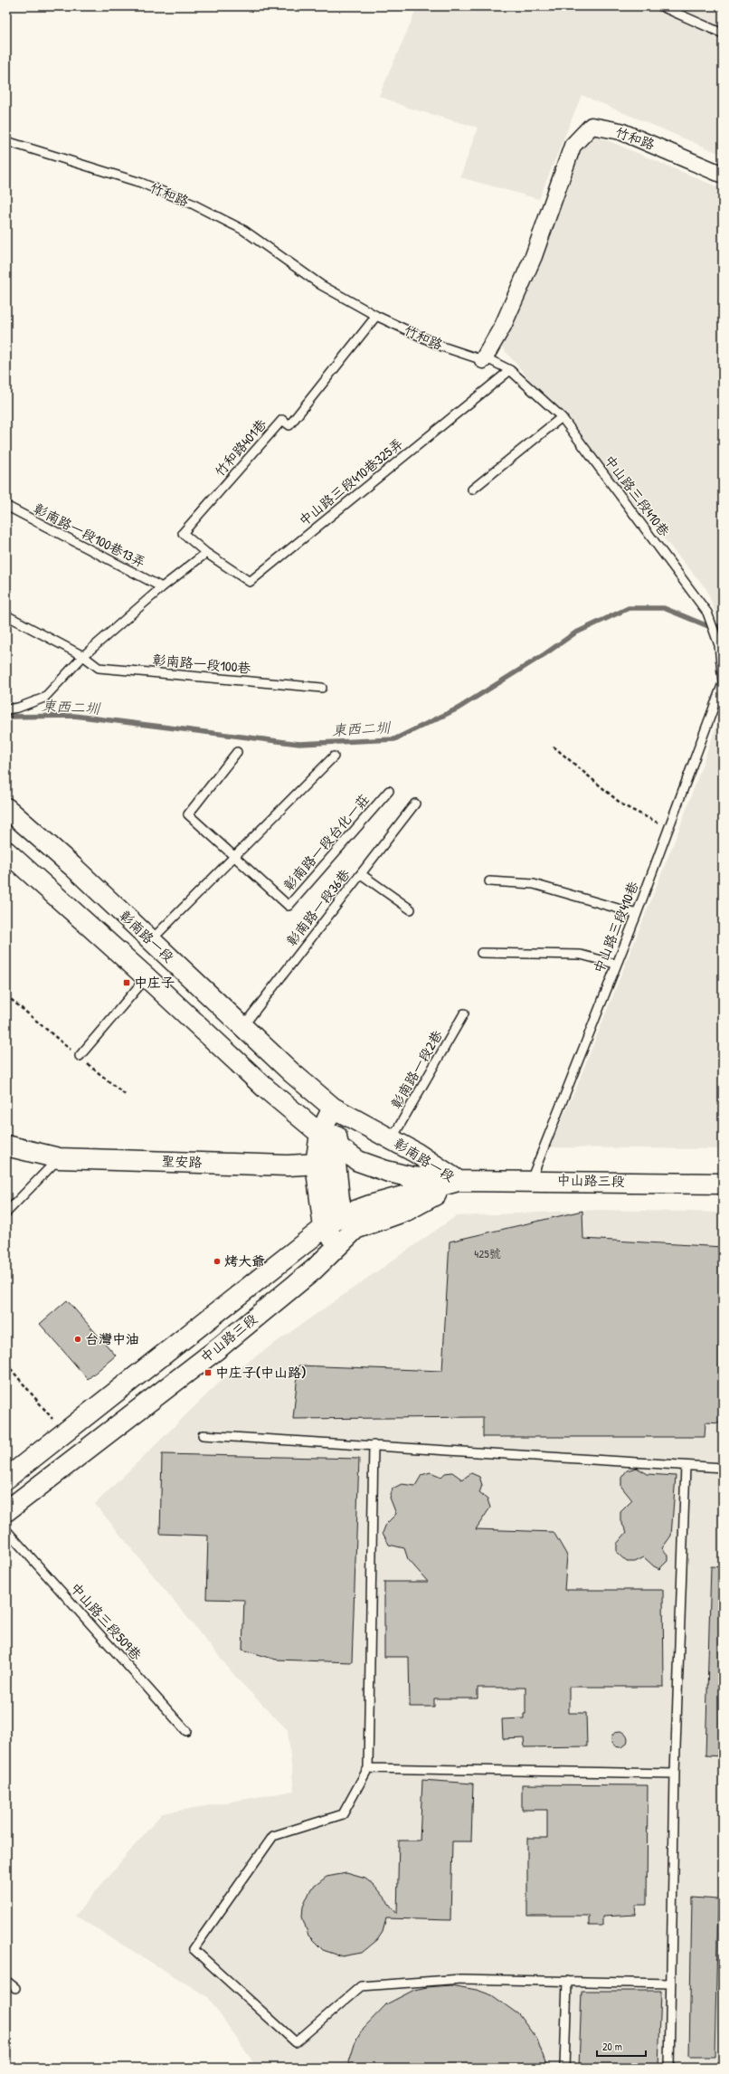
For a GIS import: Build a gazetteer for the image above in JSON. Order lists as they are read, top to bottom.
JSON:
{
  "streets": {
    "main road": ["彰南路一段", "聖安路", "中山路三段"],
    "street": ["竹和路"],
    "lane": [
      "竹和路401巷",
      "中山路三段410巷325弄",
      "中山路三段410巷",
      "彰南路一段100巷13弄",
      "彰南路一段100巷",
      "彰南路一段台化一莊",
      "彰南路一段36巷",
      "彰南路一段2巷",
      "中山路三段509巷"
    ]
  },
  "crossings": [
    ["竹和路", "竹和路401巷"],
    ["竹和路", "中山路三段410巷"],
    ["竹和路401巷", "中山路三段410巷325弄"],
    ["中山路三段410巷325弄", "中山路三段410巷"],
    ["中山路三段410巷", "中山路三段"],
    ["彰南路一段36巷", "彰南路一段"],
    ["彰南路一段", "彰南路一段2巷"],
    ["彰南路一段", "聖安路"],
    ["彰南路一段", "中山路三段"]
  ],
  "water": ["東西二圳"],
  "places": {
    "transit": ["中庄子", "中庄子(中山路)"],
    "other": ["烤大爺", "台灣中油"]
  },
  "house_numbers": ["425號"],
  "scale_bar": "20 m"
}
